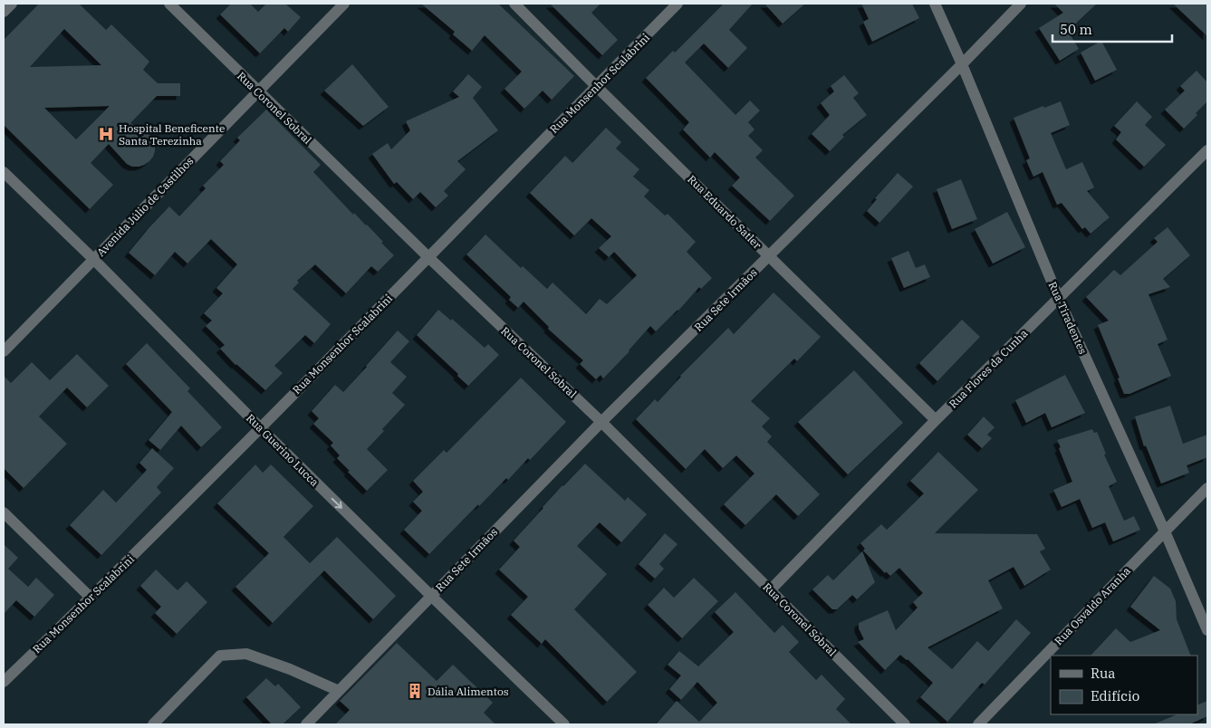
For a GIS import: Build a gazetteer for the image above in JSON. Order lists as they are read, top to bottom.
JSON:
{
  "streets": {
    "street": [
      "Rua Monsenhor Scalabrini",
      "Rua Coronel Sobral",
      "Avenida Júlio de Castilhos",
      "Rua Eduardo Satler",
      "Rua Sete Irmãos",
      "Rua Tiradentes",
      "Rua Flores da Cunha",
      "Rua Guerino Lucca",
      "Rua Osvaldo Aranha"
    ]
  },
  "crossings": [
    ["Rua Monsenhor Scalabrini", "Rua Coronel Sobral"],
    ["Rua Monsenhor Scalabrini", "Rua Eduardo Satler"],
    ["Rua Monsenhor Scalabrini", "Rua Guerino Lucca"],
    ["Rua Coronel Sobral", "Avenida Júlio de Castilhos"],
    ["Rua Coronel Sobral", "Rua Sete Irmãos"],
    ["Rua Coronel Sobral", "Rua Flores da Cunha"],
    ["Avenida Júlio de Castilhos", "Rua Guerino Lucca"],
    ["Rua Eduardo Satler", "Rua Sete Irmãos"],
    ["Rua Eduardo Satler", "Rua Flores da Cunha"],
    ["Rua Sete Irmãos", "Rua Tiradentes"],
    ["Rua Sete Irmãos", "Rua Guerino Lucca"],
    ["Rua Tiradentes", "Rua Flores da Cunha"],
    ["Rua Tiradentes", "Rua Osvaldo Aranha"]
  ],
  "places": {
    "hospital": ["Hospital Beneficente Santa Terezinha"],
    "building": ["Dália Alimentos"]
  },
  "legend": ["Rua", "Edifício"],
  "scale_bar": "50 m"
}
